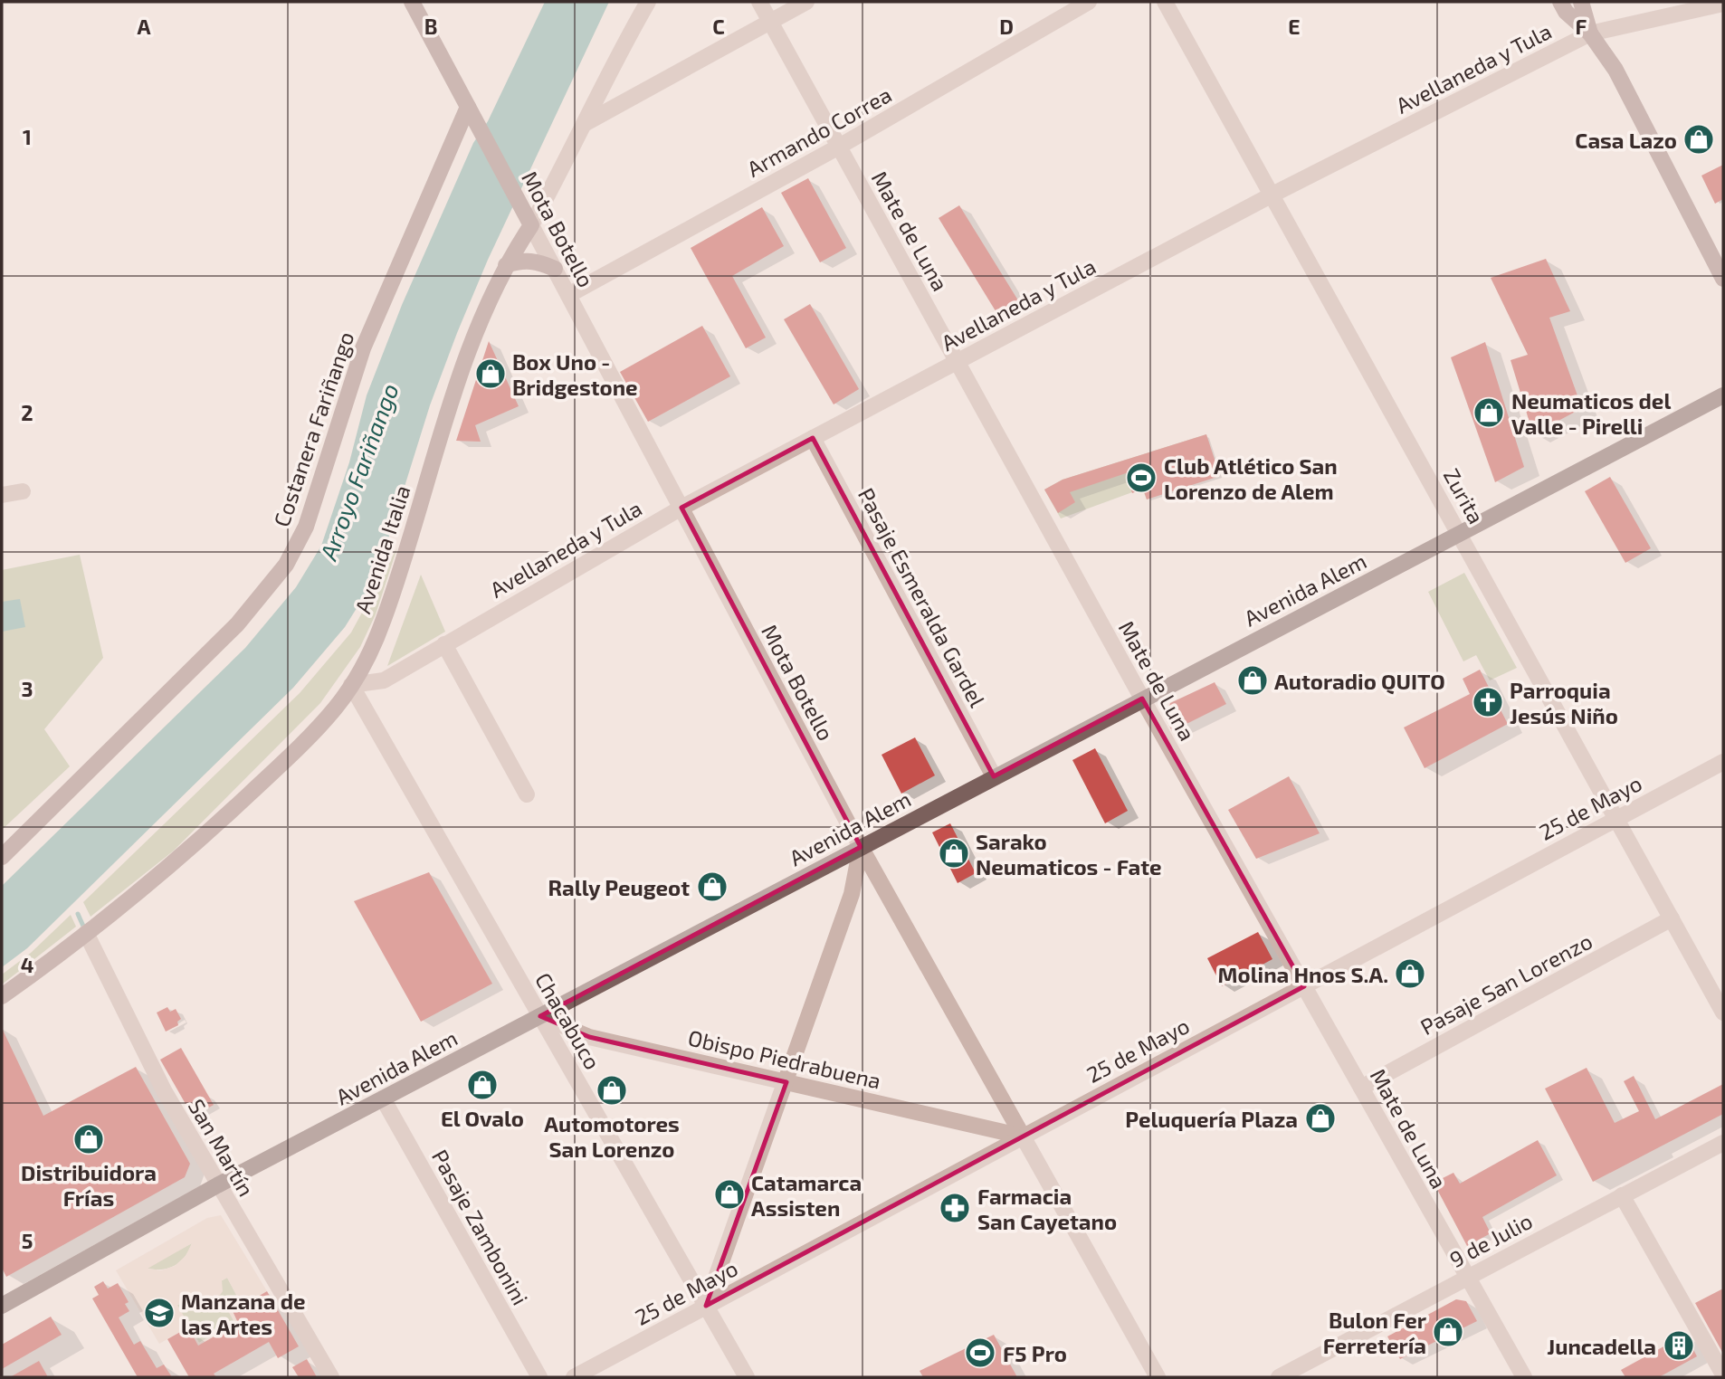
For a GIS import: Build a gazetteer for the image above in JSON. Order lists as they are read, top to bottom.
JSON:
{
  "streets": {
    "main road": ["Avenida Alem"],
    "street": [
      "Avellaneda y Tula",
      "Armando Correa",
      "Mota Botello",
      "Mate de Luna",
      "Costanera Fariñango",
      "Zurita",
      "Avenida Italia",
      "Pasaje Esmeralda Gardel",
      "25 de Mayo",
      "Pasaje San Lorenzo",
      "Chacabuco",
      "Obispo Piedrabuena",
      "San Martín",
      "Pasaje Zambonini",
      "9 de Julio"
    ]
  },
  "crossings": [
    ["Avellaneda y Tula", "Mota Botello"],
    ["Avellaneda y Tula", "Mate de Luna"],
    ["Avellaneda y Tula", "Zurita"],
    ["Avellaneda y Tula", "Avenida Italia"],
    ["Avellaneda y Tula", "Pasaje Esmeralda Gardel"],
    ["Avellaneda y Tula", "Chacabuco"],
    ["Armando Correa", "Mota Botello"],
    ["Armando Correa", "Mate de Luna"],
    ["Mota Botello", "Costanera Fariñango"],
    ["Mota Botello", "Avenida Italia"],
    ["Mota Botello", "Avenida Alem"],
    ["Mota Botello", "25 de Mayo"],
    ["Mota Botello", "Obispo Piedrabuena"],
    ["Mate de Luna", "Avenida Alem"],
    ["Mate de Luna", "25 de Mayo"],
    ["Mate de Luna", "Pasaje San Lorenzo"],
    ["Mate de Luna", "9 de Julio"],
    ["Zurita", "Avenida Alem"],
    ["Zurita", "25 de Mayo"],
    ["Zurita", "Pasaje San Lorenzo"],
    ["Avenida Italia", "Chacabuco"],
    ["Avenida Italia", "San Martín"],
    ["Avenida Alem", "Pasaje Esmeralda Gardel"],
    ["Avenida Alem", "Chacabuco"],
    ["Avenida Alem", "Obispo Piedrabuena"],
    ["Avenida Alem", "San Martín"],
    ["Avenida Alem", "Pasaje Zambonini"],
    ["25 de Mayo", "Chacabuco"],
    ["25 de Mayo", "Obispo Piedrabuena"],
    ["Chacabuco", "Obispo Piedrabuena"]
  ],
  "water": ["Arroyo Fariñango"],
  "places": {
    "shop": [
      "Casa Lazo",
      "Box Uno - Bridgestone",
      "Neumaticos del Valle - Pirelli",
      "Autoradio QUITO",
      "Sarako Neumaticos - Fate",
      "Rally Peugeot",
      "Molina Hnos S.A.",
      "El Ovalo",
      "Automotores San Lorenzo",
      "Peluquería Plaza",
      "Distribuidora Frías",
      "Catamarca Assisten",
      "Bulon Fer Ferretería"
    ],
    "sports": ["Club Atlético San Lorenzo de Alem", "F5 Pro"],
    "church": ["Parroquia Jesús Niño"],
    "pharmacy": ["Farmacia San Cayetano"],
    "school or university": ["Manzana de las Artes"],
    "building": ["Juncadella"]
  },
  "grid": {
    "columns": [
      "A",
      "B",
      "C",
      "D",
      "E",
      "F"
    ],
    "rows": [
      "1",
      "2",
      "3",
      "4",
      "5"
    ]
  }
}
